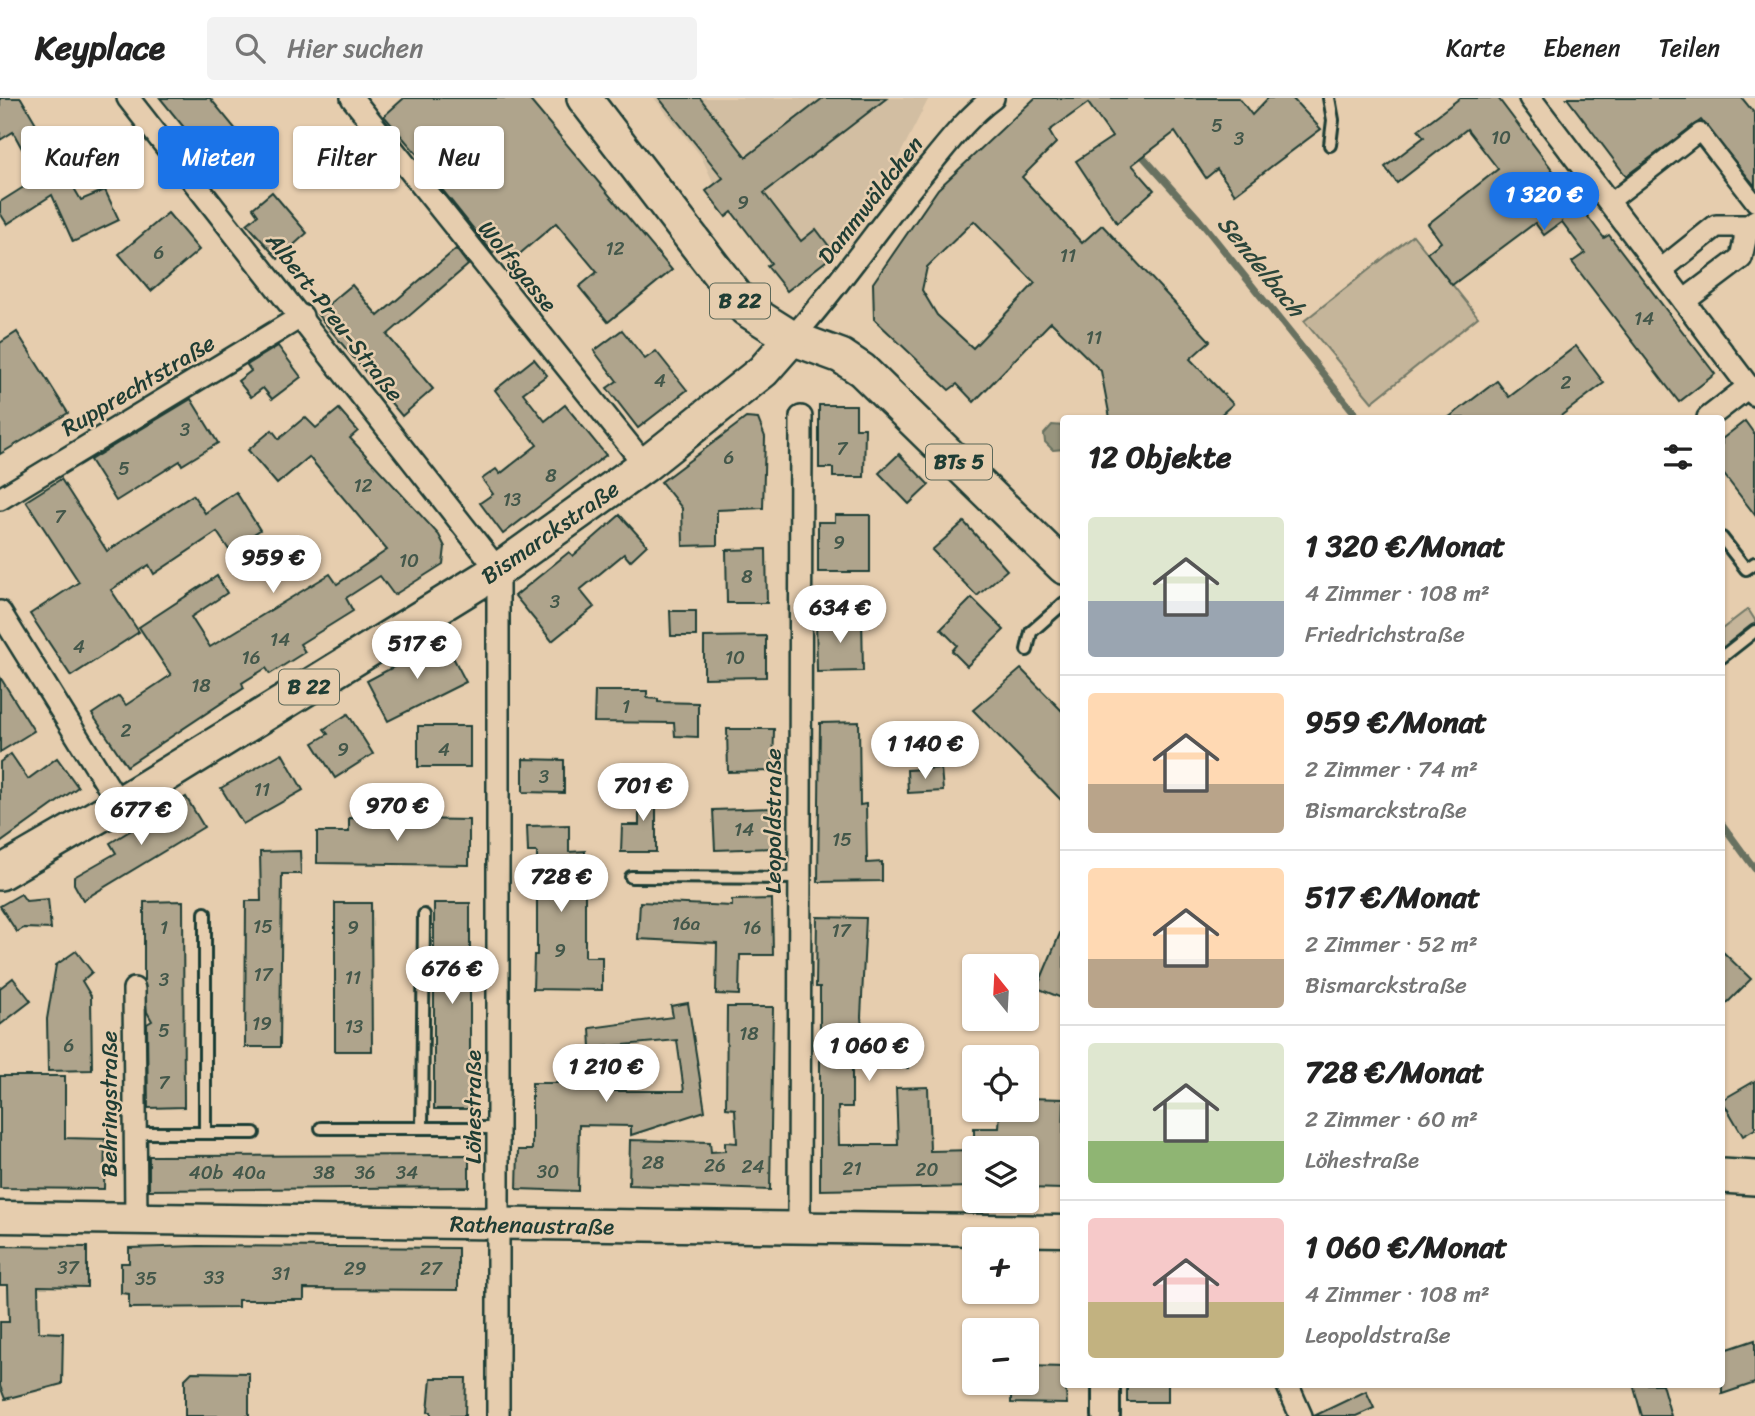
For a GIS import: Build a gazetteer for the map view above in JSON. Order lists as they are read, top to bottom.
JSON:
{
  "streets": {
    "main road": [
      "B 22",
      "BTs 5",
      "Bismarckstraße",
      "Rathenaustraße"
    ],
    "street": [
      "Dammwäldchen",
      "Wolfsgasse",
      "Albert-Preu-Straße",
      "Rupprechtstraße",
      "Leopoldstraße",
      "Behringstraße",
      "Löhestraße"
    ]
  },
  "crossings": [
    ["Dammwäldchen", "B 22"],
    ["Dammwäldchen", "BTs 5"],
    ["Dammwäldchen", "Bismarckstraße"],
    ["Wolfsgasse", "Bismarckstraße"],
    ["B 22", "BTs 5"],
    ["B 22", "Bismarckstraße"],
    ["Albert-Preu-Straße", "Rupprechtstraße"],
    ["Albert-Preu-Straße", "Bismarckstraße"],
    ["Albert-Preu-Straße", "Löhestraße"],
    ["BTs 5", "Bismarckstraße"],
    ["Bismarckstraße", "Löhestraße"],
    ["Leopoldstraße", "Rathenaustraße"],
    ["Behringstraße", "Rathenaustraße"],
    ["Löhestraße", "Rathenaustraße"]
  ],
  "water": ["Sendelbach"],
  "house_numbers": [
    "5",
    "10",
    "3",
    "9",
    "12",
    "6",
    "11",
    "14",
    "11",
    "4",
    "2",
    "3",
    "7",
    "6",
    "5",
    "8",
    "12",
    "13",
    "7",
    "9",
    "10",
    "8",
    "3",
    "14",
    "4",
    "16",
    "10",
    "18",
    "1",
    "2",
    "9",
    "4",
    "3",
    "11",
    "14",
    "15",
    "16a",
    "15",
    "1",
    "9",
    "16",
    "17",
    "9",
    "17",
    "11",
    "3",
    "19",
    "13",
    "5",
    "18",
    "6",
    "7",
    "28",
    "26",
    "24",
    "21",
    "20",
    "30",
    "40b",
    "40a",
    "38",
    "36",
    "34",
    "37",
    "29",
    "27",
    "31",
    "33",
    "35"
  ],
  "north": "top",
  "page": {
    "header": "Keyplace",
    "search": "Hier suchen",
    "nav": ["Karte", "Ebenen", "Teilen"],
    "chip": [
      "Kaufen",
      "Mieten",
      "Filter",
      "Neu"
    ],
    "price": [
      "1 320 €",
      "959 €",
      "634 €",
      "517 €",
      "1 140 €",
      "701 €",
      "970 €",
      "677 €",
      "728 €",
      "676 €",
      "1 060 €",
      "1 210 €"
    ],
    "heading": "12 Objekte",
    "list": [
      {
        "name": "1 320 €/Monat",
        "note": "4 Zimmer · 108 m² · Friedrichstraße"
      },
      {
        "name": "959 €/Monat",
        "note": "2 Zimmer · 74 m² · Bismarckstraße"
      },
      {
        "name": "517 €/Monat",
        "note": "2 Zimmer · 52 m² · Bismarckstraße"
      },
      {
        "name": "728 €/Monat",
        "note": "2 Zimmer · 60 m² · Löhestraße"
      },
      {
        "name": "1 060 €/Monat",
        "note": "4 Zimmer · 108 m² · Leopoldstraße"
      }
    ],
    "map_buttons": ["+", "−"]
  }
}
